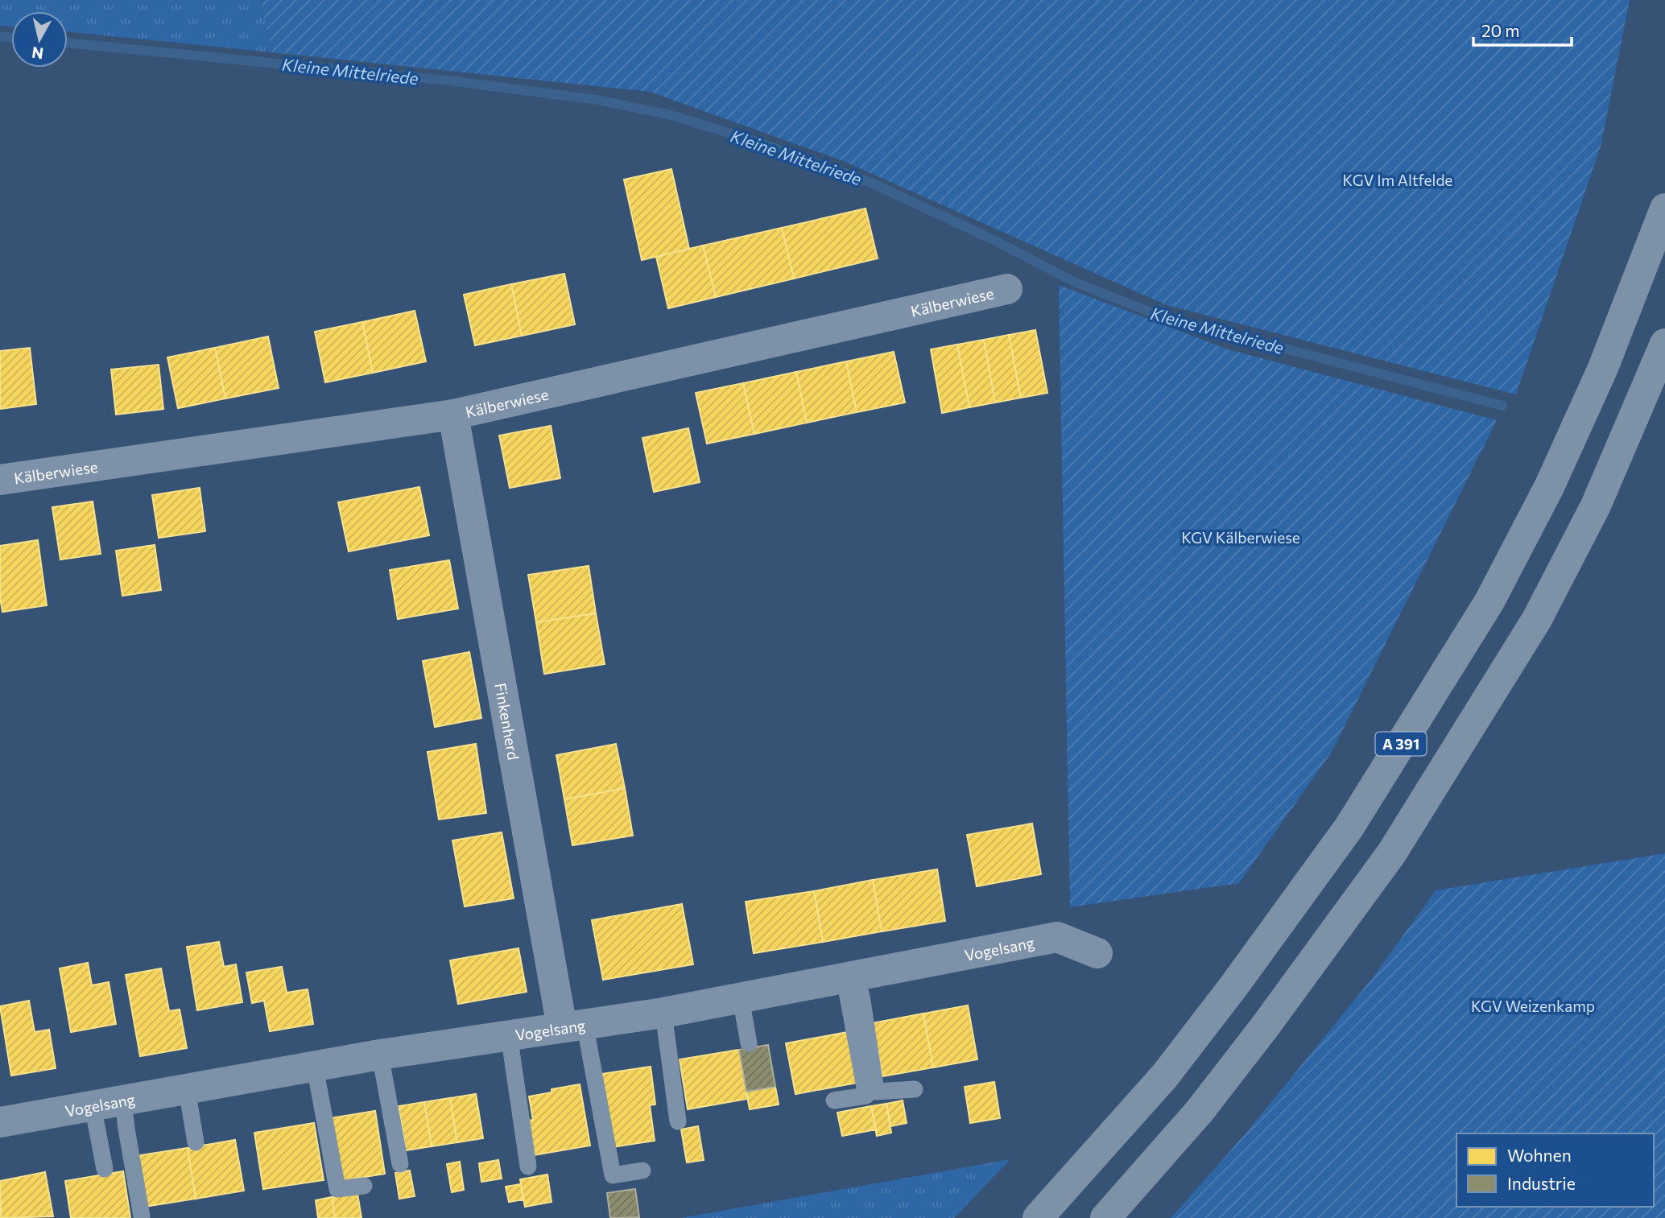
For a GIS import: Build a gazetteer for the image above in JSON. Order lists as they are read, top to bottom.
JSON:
{
  "streets": {
    "highway": ["A 391"],
    "street": ["Kälberwiese", "Finkenherd", "Vogelsang"]
  },
  "crossings": [
    ["Kälberwiese", "Finkenherd"],
    ["Finkenherd", "Vogelsang"]
  ],
  "water": ["Kleine Mittelriede"],
  "parks": ["KGV Im Altfelde", "KGV Kälberwiese", "KGV Weizenkamp"],
  "legend": ["Wohnen", "Industrie"],
  "scale_bar": "20 m",
  "north": "bottom"
}
